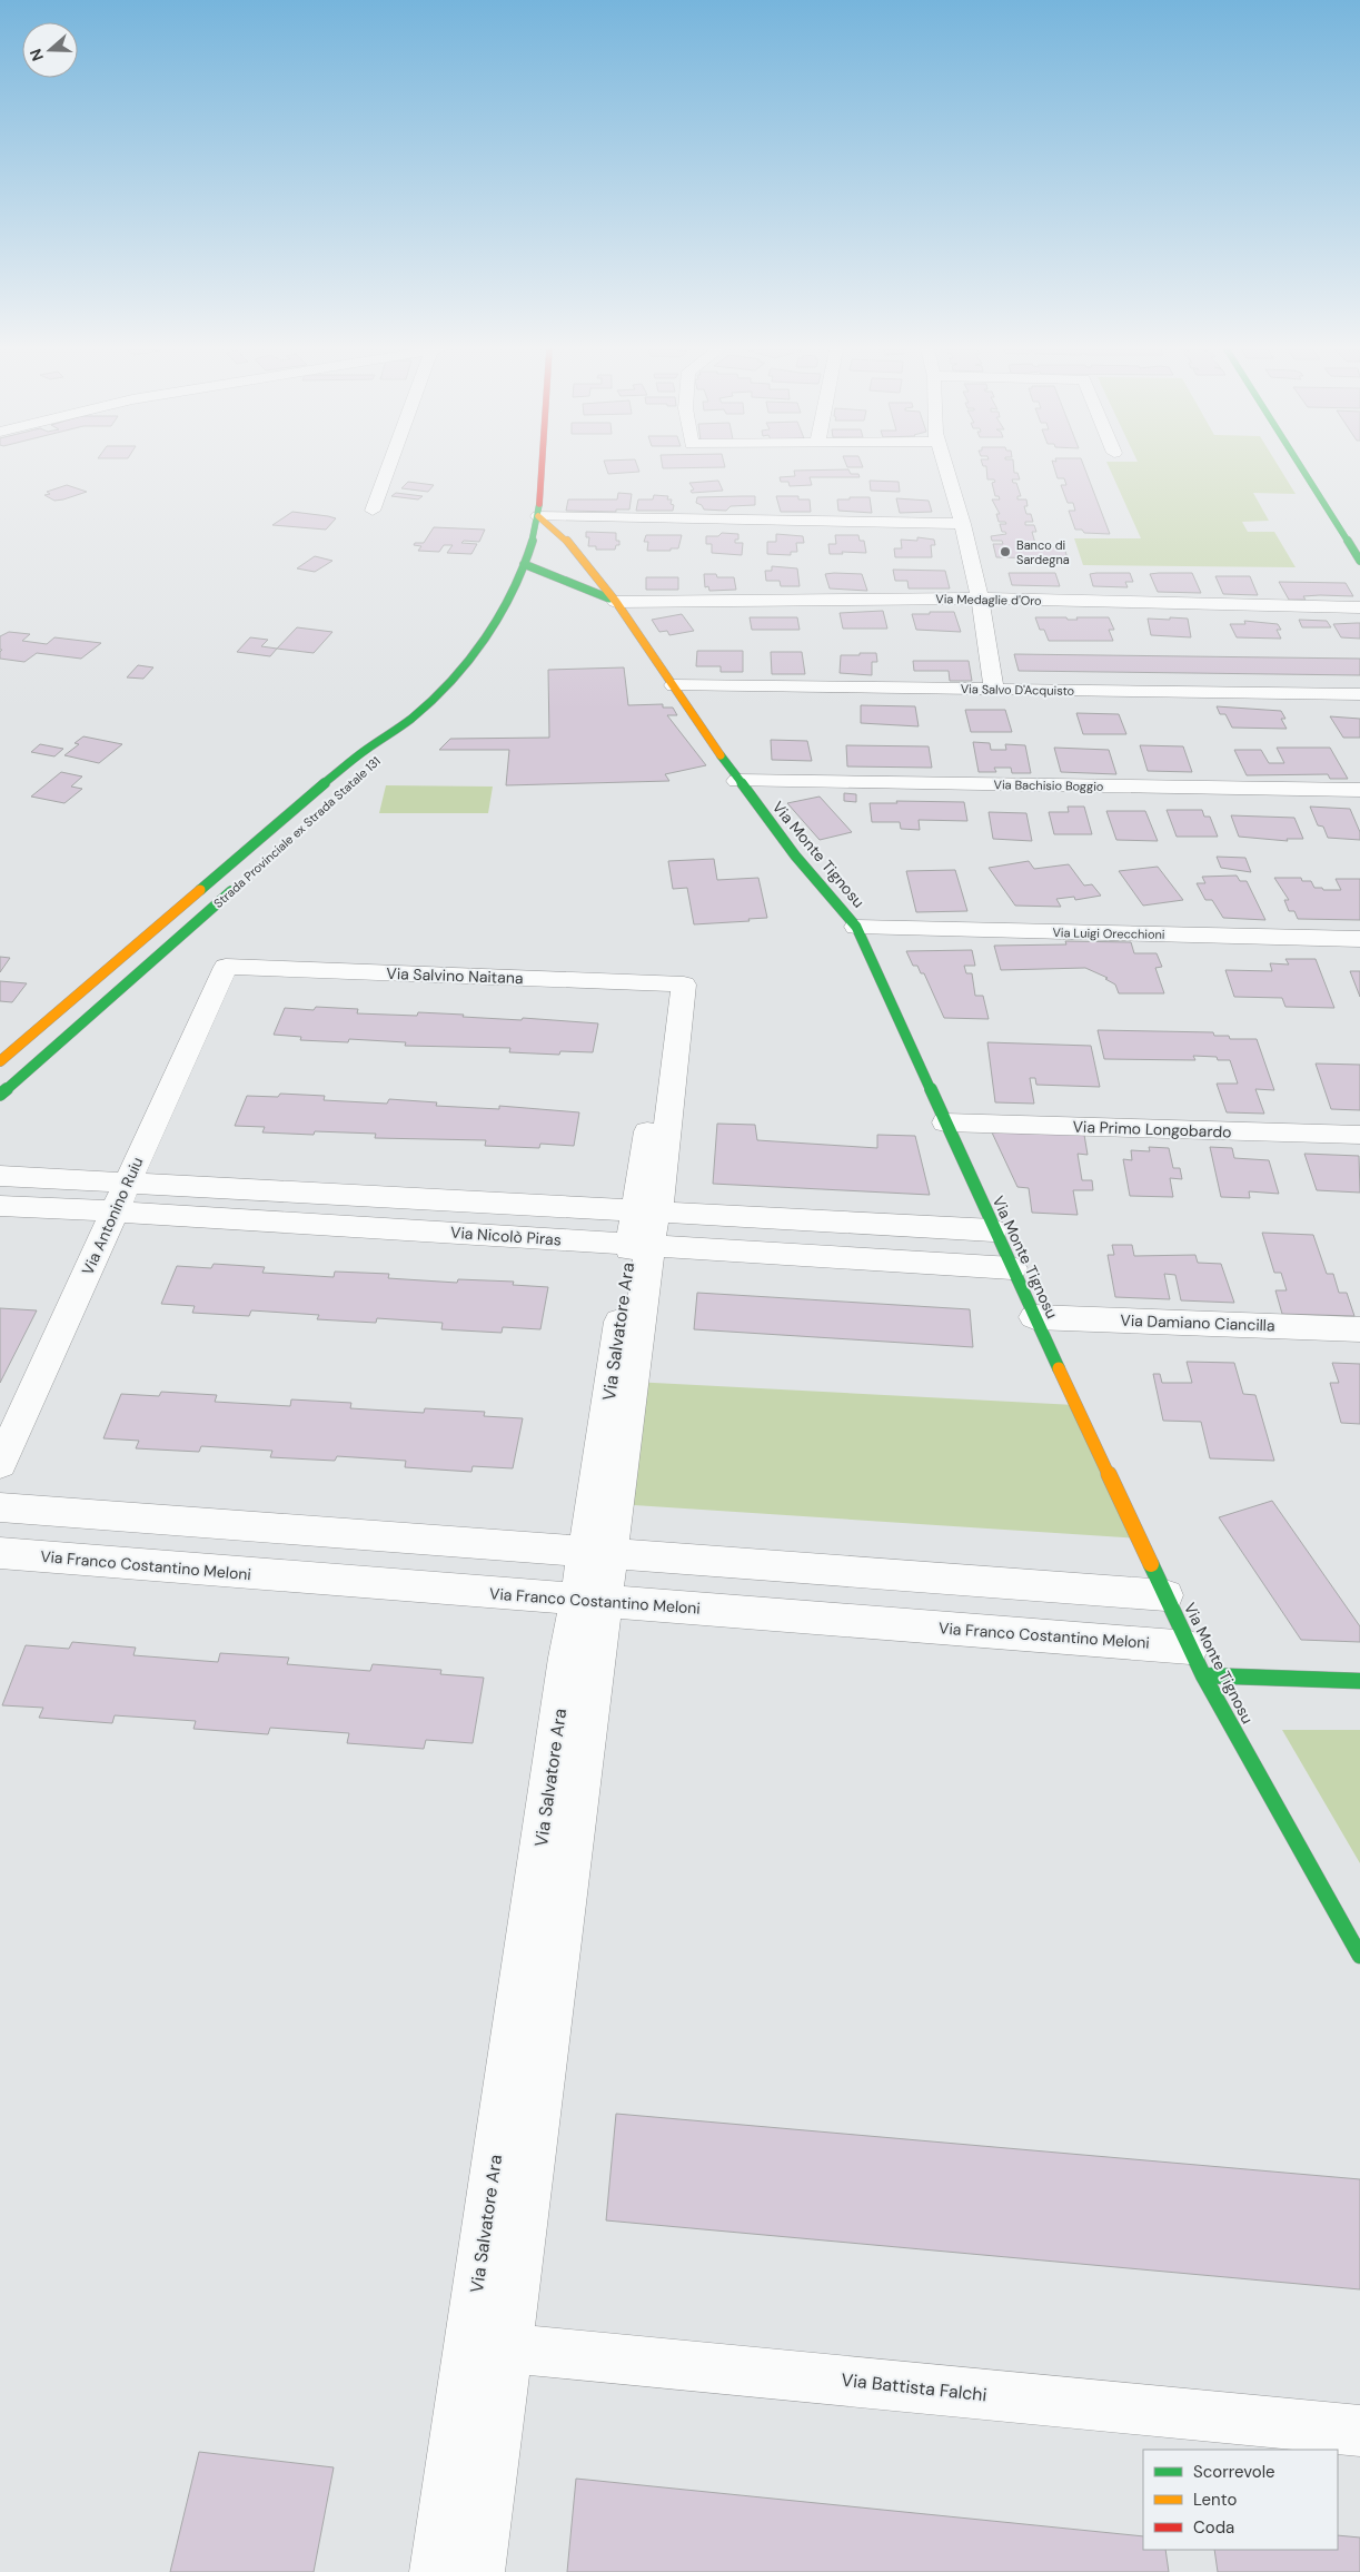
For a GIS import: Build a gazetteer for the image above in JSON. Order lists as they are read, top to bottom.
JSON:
{
  "streets": {
    "street": [
      "Via Medaglie d'Oro",
      "Via Salvo D'Acquisto",
      "Via Bachisio Boggio",
      "Strada Provinciale ex Strada Statale 131",
      "Via Monte Tignosu",
      "Via Luigi Orecchioni",
      "Via Salvino Naitana",
      "Via Primo Longobardo",
      "Via Antonino Ruiu",
      "Via Nicolò Piras",
      "Via Damiano Ciancilla",
      "Via Salvatore Ara",
      "Via Franco Costantino Meloni",
      "Via Battista Falchi"
    ]
  },
  "crossings": [
    ["Via Medaglie d'Oro", "Via Monte Tignosu"],
    ["Via Salvo D'Acquisto", "Via Monte Tignosu"],
    ["Via Bachisio Boggio", "Via Monte Tignosu"],
    ["Via Monte Tignosu", "Via Luigi Orecchioni"],
    ["Via Monte Tignosu", "Via Primo Longobardo"],
    ["Via Monte Tignosu", "Via Nicolò Piras"],
    ["Via Monte Tignosu", "Via Damiano Ciancilla"],
    ["Via Monte Tignosu", "Via Franco Costantino Meloni"],
    ["Via Salvino Naitana", "Via Antonino Ruiu"],
    ["Via Salvino Naitana", "Via Salvatore Ara"],
    ["Via Antonino Ruiu", "Via Nicolò Piras"],
    ["Via Nicolò Piras", "Via Salvatore Ara"],
    ["Via Salvatore Ara", "Via Franco Costantino Meloni"],
    ["Via Salvatore Ara", "Via Battista Falchi"]
  ],
  "places": ["Banco di Sardegna"],
  "legend": ["Scorrevole", "Lento", "Coda"],
  "north": "left"
}
